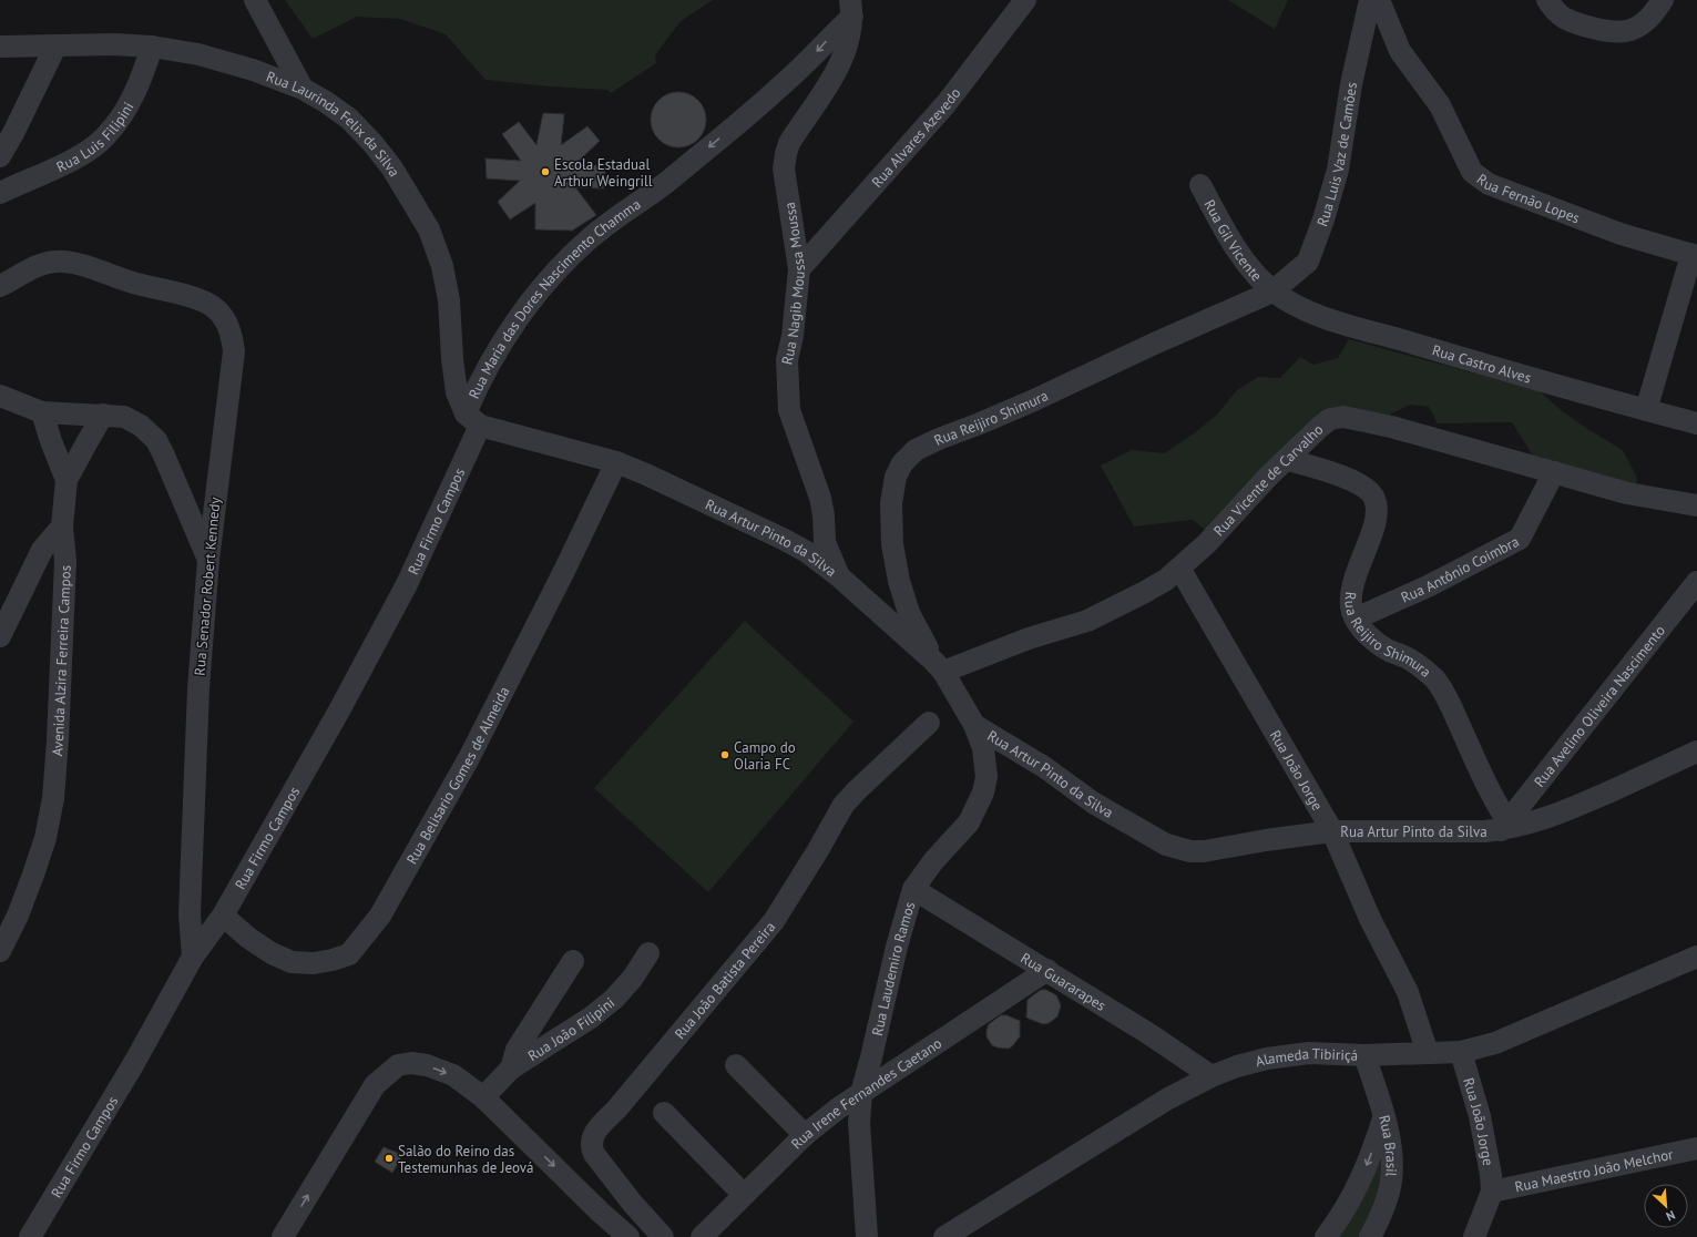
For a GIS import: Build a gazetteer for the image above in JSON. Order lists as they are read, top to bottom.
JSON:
{
  "streets": {
    "street": [
      "Rua Laurinda Felix da Silva",
      "Rua Luis Filipini",
      "Rua Alvares Azevedo",
      "Rua Luis Vaz de Camões",
      "Rua Fernão Lopes",
      "Rua Gil Vicente",
      "Rua Nagib Moussa Moussa",
      "Rua Maria das Dores Nascimento Chamma",
      "Rua Castro Alves",
      "Rua Reijiro Shimura",
      "Rua Vicente de Carvalho",
      "Rua Firmo Campos",
      "Rua Artur Pinto da Silva",
      "Rua Antônio Coimbra",
      "Rua Senador Robert Kennedy",
      "Avenida Alzira Ferreira Campos",
      "Rua Avelino Oliveira Nascimento",
      "Rua João Jorge",
      "Rua Belisario Gomes de Almeida",
      "Rua Laudemiro Ramos",
      "Rua João Batista Pereira",
      "Rua Guararapes",
      "Rua João Filipini",
      "Alameda Tibiriçá",
      "Rua Irene Fernandes Caetano",
      "Rua Brasil",
      "Rua Maestro João Melchor"
    ]
  },
  "crossings": [
    ["Rua Laurinda Felix da Silva", "Rua Luis Filipini"],
    ["Rua Laurinda Felix da Silva", "Rua Maria das Dores Nascimento Chamma"],
    ["Rua Laurinda Felix da Silva", "Rua Firmo Campos"],
    ["Rua Laurinda Felix da Silva", "Rua Artur Pinto da Silva"],
    ["Rua Alvares Azevedo", "Rua Nagib Moussa Moussa"],
    ["Rua Luis Vaz de Camões", "Rua Gil Vicente"],
    ["Rua Luis Vaz de Camões", "Rua Castro Alves"],
    ["Rua Luis Vaz de Camões", "Rua Reijiro Shimura"],
    ["Rua Gil Vicente", "Rua Castro Alves"],
    ["Rua Gil Vicente", "Rua Reijiro Shimura"],
    ["Rua Nagib Moussa Moussa", "Rua Maria das Dores Nascimento Chamma"],
    ["Rua Nagib Moussa Moussa", "Rua Artur Pinto da Silva"],
    ["Rua Maria das Dores Nascimento Chamma", "Rua Firmo Campos"],
    ["Rua Maria das Dores Nascimento Chamma", "Rua Artur Pinto da Silva"],
    ["Rua Castro Alves", "Rua Reijiro Shimura"],
    ["Rua Reijiro Shimura", "Rua Vicente de Carvalho"],
    ["Rua Reijiro Shimura", "Rua Artur Pinto da Silva"],
    ["Rua Reijiro Shimura", "Rua Antônio Coimbra"],
    ["Rua Reijiro Shimura", "Rua Avelino Oliveira Nascimento"],
    ["Rua Vicente de Carvalho", "Rua Artur Pinto da Silva"],
    ["Rua Vicente de Carvalho", "Rua Antônio Coimbra"],
    ["Rua Vicente de Carvalho", "Rua João Jorge"],
    ["Rua Firmo Campos", "Rua Artur Pinto da Silva"],
    ["Rua Firmo Campos", "Rua Senador Robert Kennedy"],
    ["Rua Firmo Campos", "Rua Belisario Gomes de Almeida"],
    ["Rua Artur Pinto da Silva", "Rua Avelino Oliveira Nascimento"],
    ["Rua Artur Pinto da Silva", "Rua João Jorge"],
    ["Rua Artur Pinto da Silva", "Rua Belisario Gomes de Almeida"],
    ["Rua Artur Pinto da Silva", "Rua Laudemiro Ramos"],
    ["Rua João Jorge", "Alameda Tibiriçá"],
    ["Rua João Jorge", "Rua Maestro João Melchor"],
    ["Rua Laudemiro Ramos", "Rua Guararapes"],
    ["Rua Laudemiro Ramos", "Rua Irene Fernandes Caetano"],
    ["Rua Guararapes", "Alameda Tibiriçá"],
    ["Rua Guararapes", "Rua Irene Fernandes Caetano"],
    ["Alameda Tibiriçá", "Rua Brasil"]
  ],
  "one_way": ["Rua Maria das Dores Nascimento Chamma"],
  "places": ["Escola Estadual Arthur Weingrill", "Campo do Olaria FC", "Salão do Reino das Testemunhas de Jeová"],
  "north": "bottom right"
}
